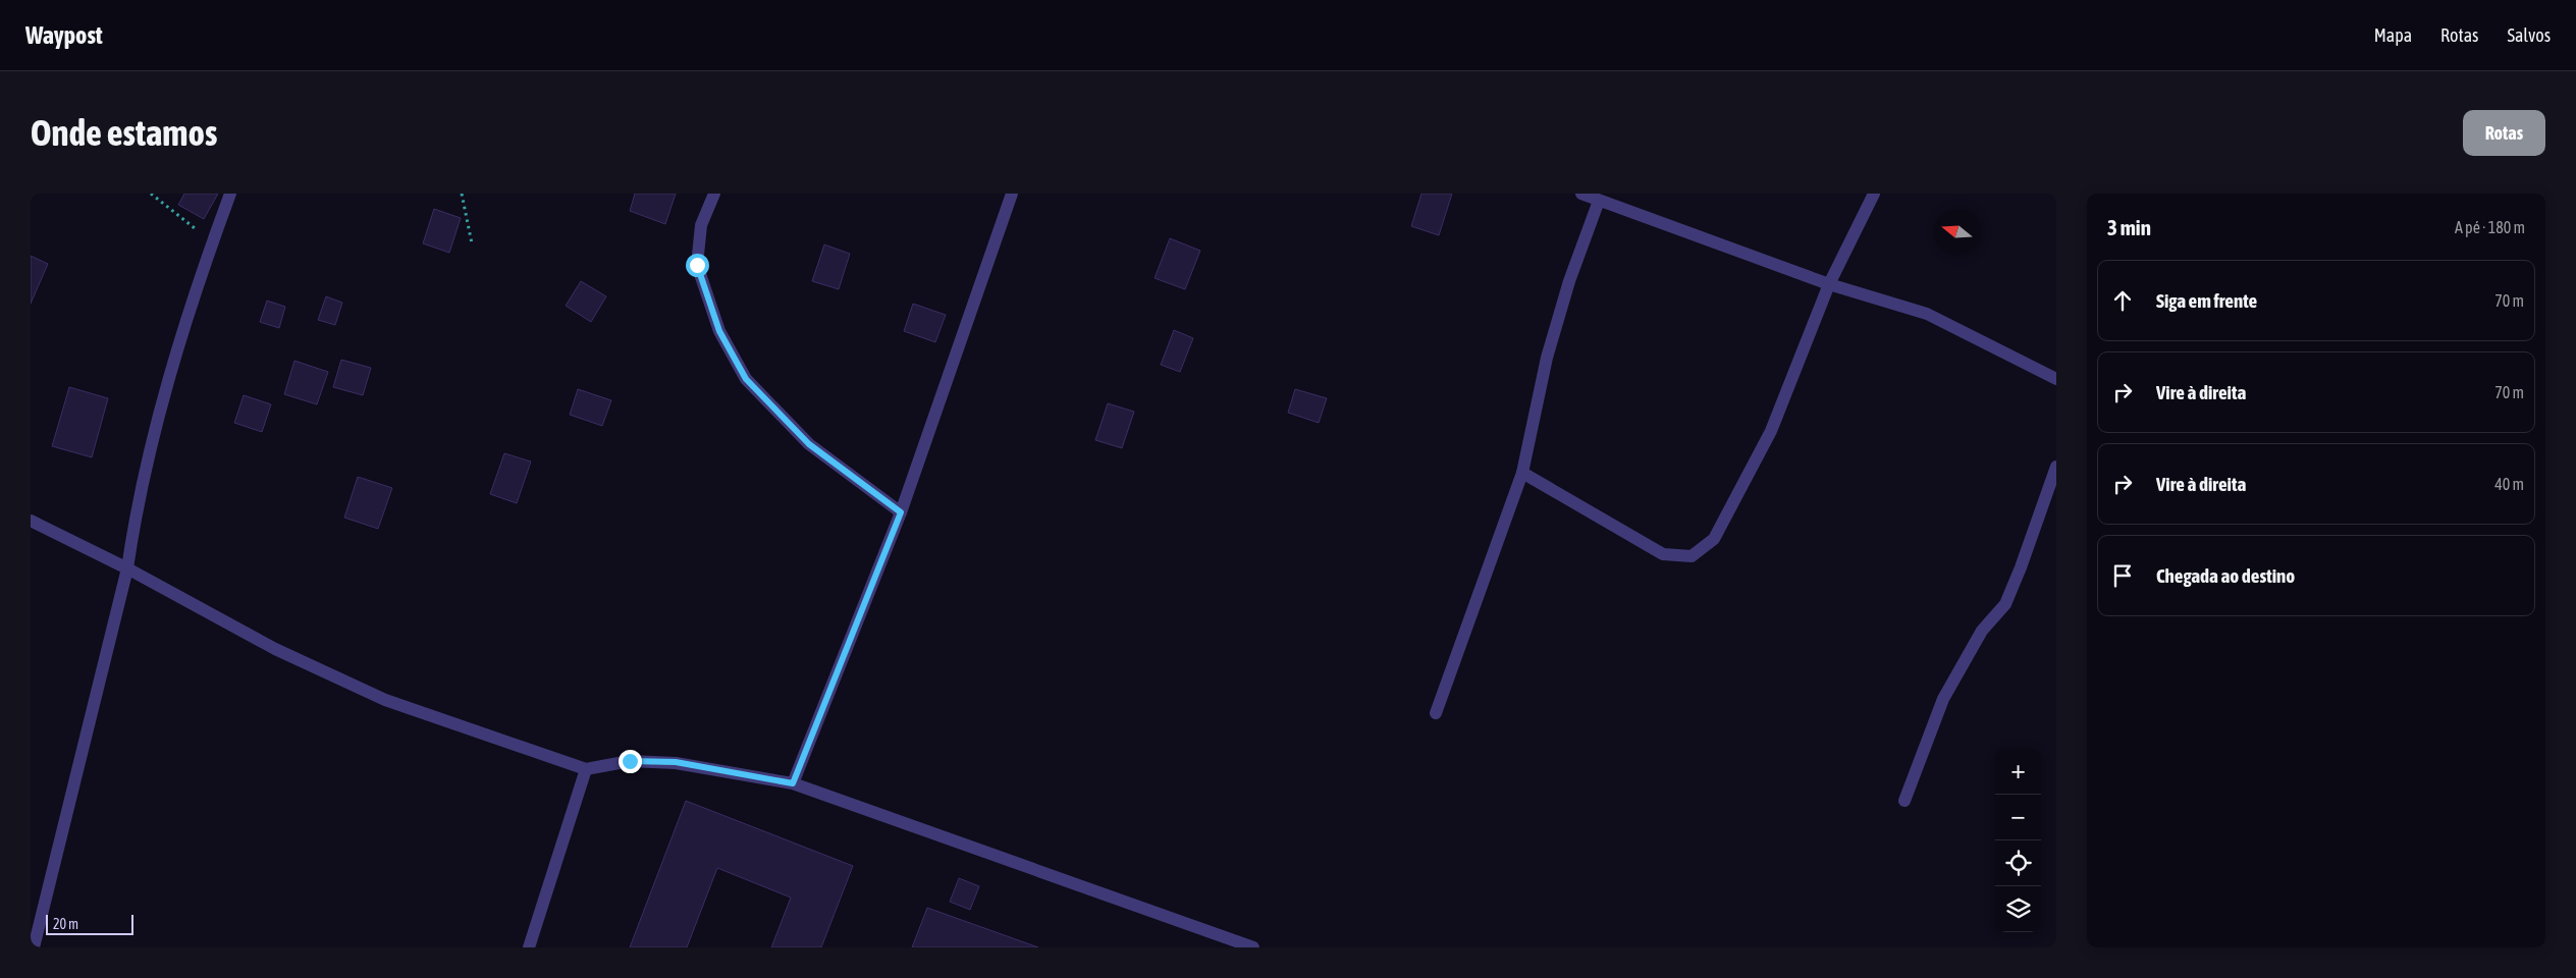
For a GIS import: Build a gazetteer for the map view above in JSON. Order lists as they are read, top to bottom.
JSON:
{
  "scale_bar": "20 m",
  "north": "left",
  "page": {
    "header": "Waypost",
    "nav": ["Mapa", "Rotas", "Salvos"],
    "buttons": "Rotas",
    "title": "Onde estamos",
    "heading": ["3 min", "A pé · 180 m"],
    "list": [
      ["Siga em frente", "70 m"],
      ["Vire à direita", "70 m"],
      ["Vire à direita", "40 m"],
      "Chegada ao destino"
    ],
    "map_buttons": ["+", "−"],
    "scale": "20 m"
  }
}
